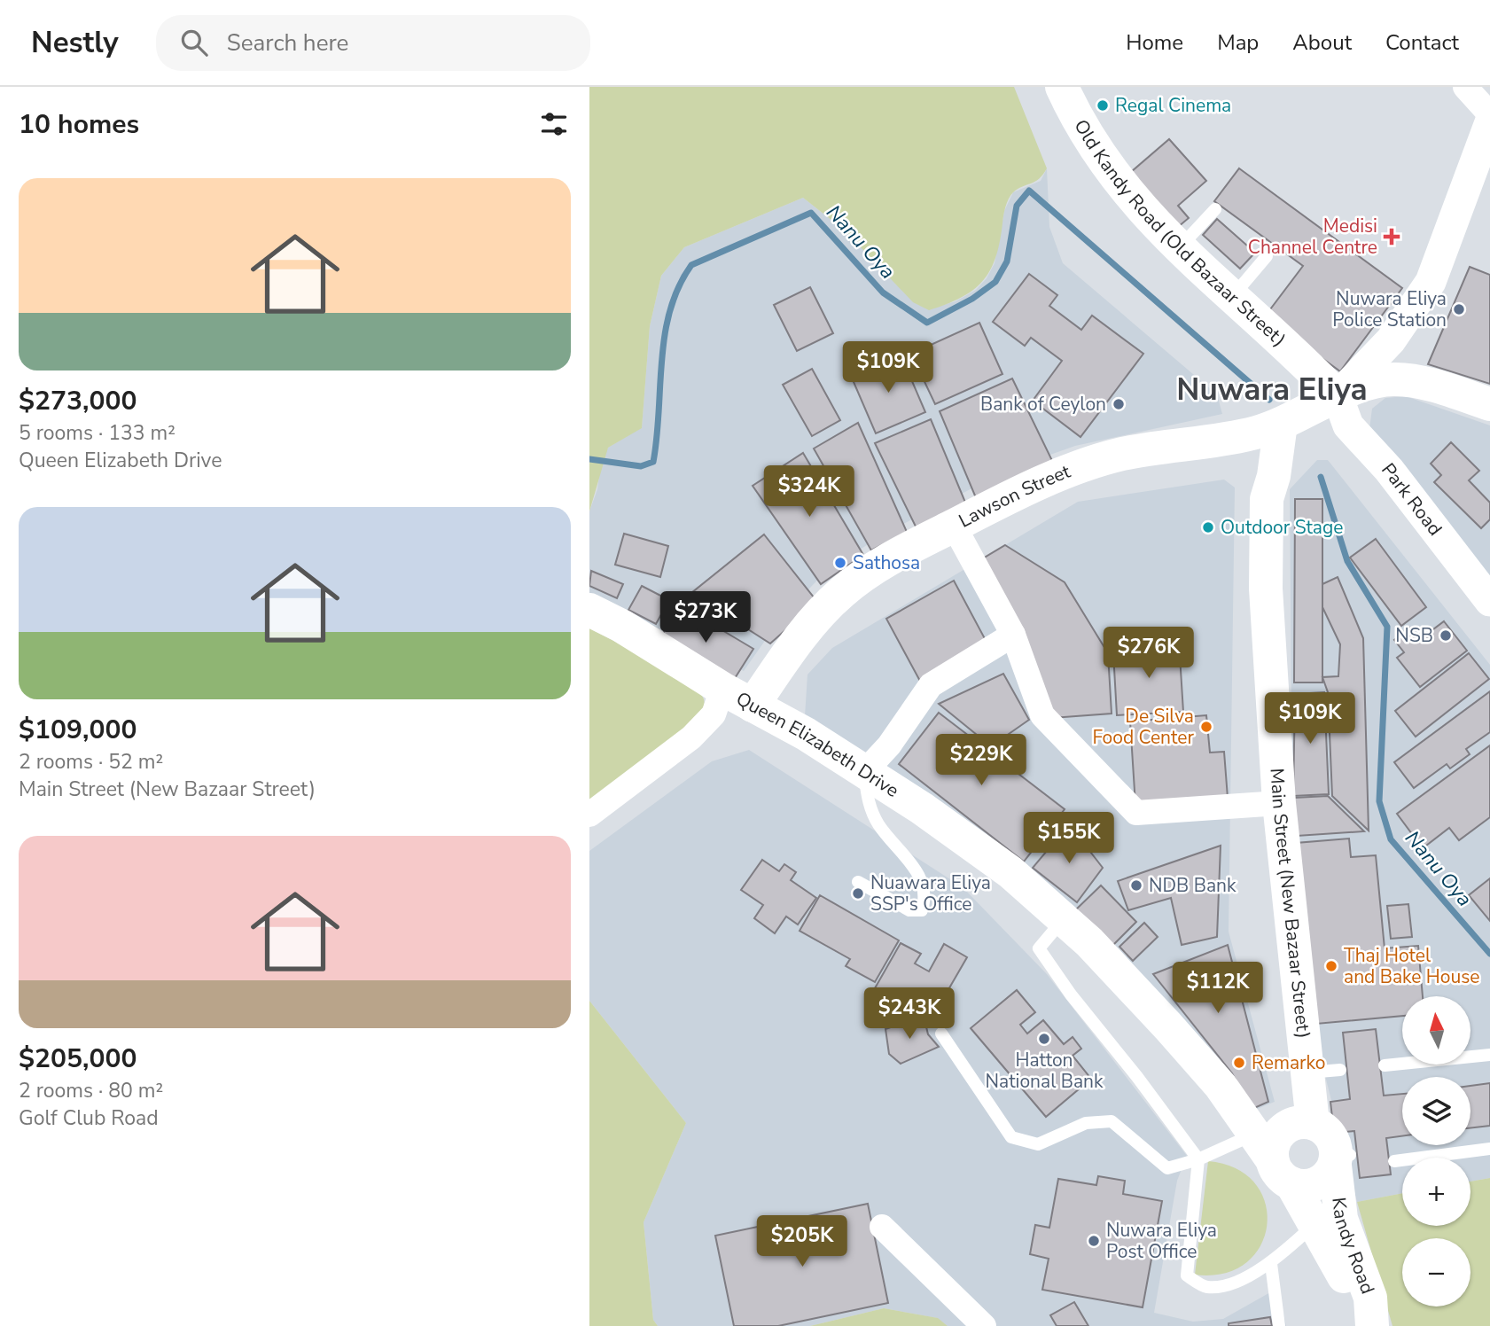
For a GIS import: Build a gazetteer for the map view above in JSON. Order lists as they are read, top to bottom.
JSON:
{
  "streets": {
    "main road": [
      "Old Kandy Road (Old Bazaar Street)",
      "Lawson Street",
      "Queen Elizabeth Drive",
      "Main Street (New Bazaar Street)",
      "Kandy Road"
    ],
    "street": ["Park Road"]
  },
  "crossings": [
    ["Old Kandy Road (Old Bazaar Street)", "Lawson Street"],
    ["Old Kandy Road (Old Bazaar Street)", "Park Road"],
    ["Lawson Street", "Park Road"],
    ["Lawson Street", "Queen Elizabeth Drive"],
    ["Lawson Street", "Main Street (New Bazaar Street)"],
    ["Queen Elizabeth Drive", "Kandy Road"],
    ["Main Street (New Bazaar Street)", "Kandy Road"]
  ],
  "districts": ["Nuwara Eliya"],
  "water": ["Nanu Oya"],
  "places": {
    "other": [
      "Regal Cinema",
      "Nuwara Eliya Police Station",
      "Bank of Ceylon",
      "Outdoor Stage",
      "Sathosa",
      "NSB",
      "De Silva Food Center",
      "NDB Bank",
      "Nuawara Eliya SSP's Office",
      "Thaj Hotel and Bake House",
      "Hatton National Bank",
      "Remarko",
      "Nuwara Eliya Post Office"
    ],
    "health": ["Medisi Channel Centre"]
  },
  "north": "top",
  "page": {
    "header": "Nestly",
    "search": "Search here",
    "nav": [
      "Home",
      "Map",
      "About",
      "Contact"
    ],
    "heading": "10 homes",
    "list": [
      {
        "name": "$273,000",
        "note": "5 rooms · 133 m² · Queen Elizabeth Drive"
      },
      {
        "name": "$109,000",
        "note": "2 rooms · 52 m² · Main Street (New Bazaar Street)"
      },
      {
        "name": "$205,000",
        "note": "2 rooms · 80 m² · Golf Club Road"
      }
    ],
    "price": [
      "$109K",
      "$324K",
      "$273K",
      "$276K",
      "$109K",
      "$229K",
      "$155K",
      "$112K",
      "$243K",
      "$205K"
    ],
    "map_buttons": ["+", "−"]
  }
}
